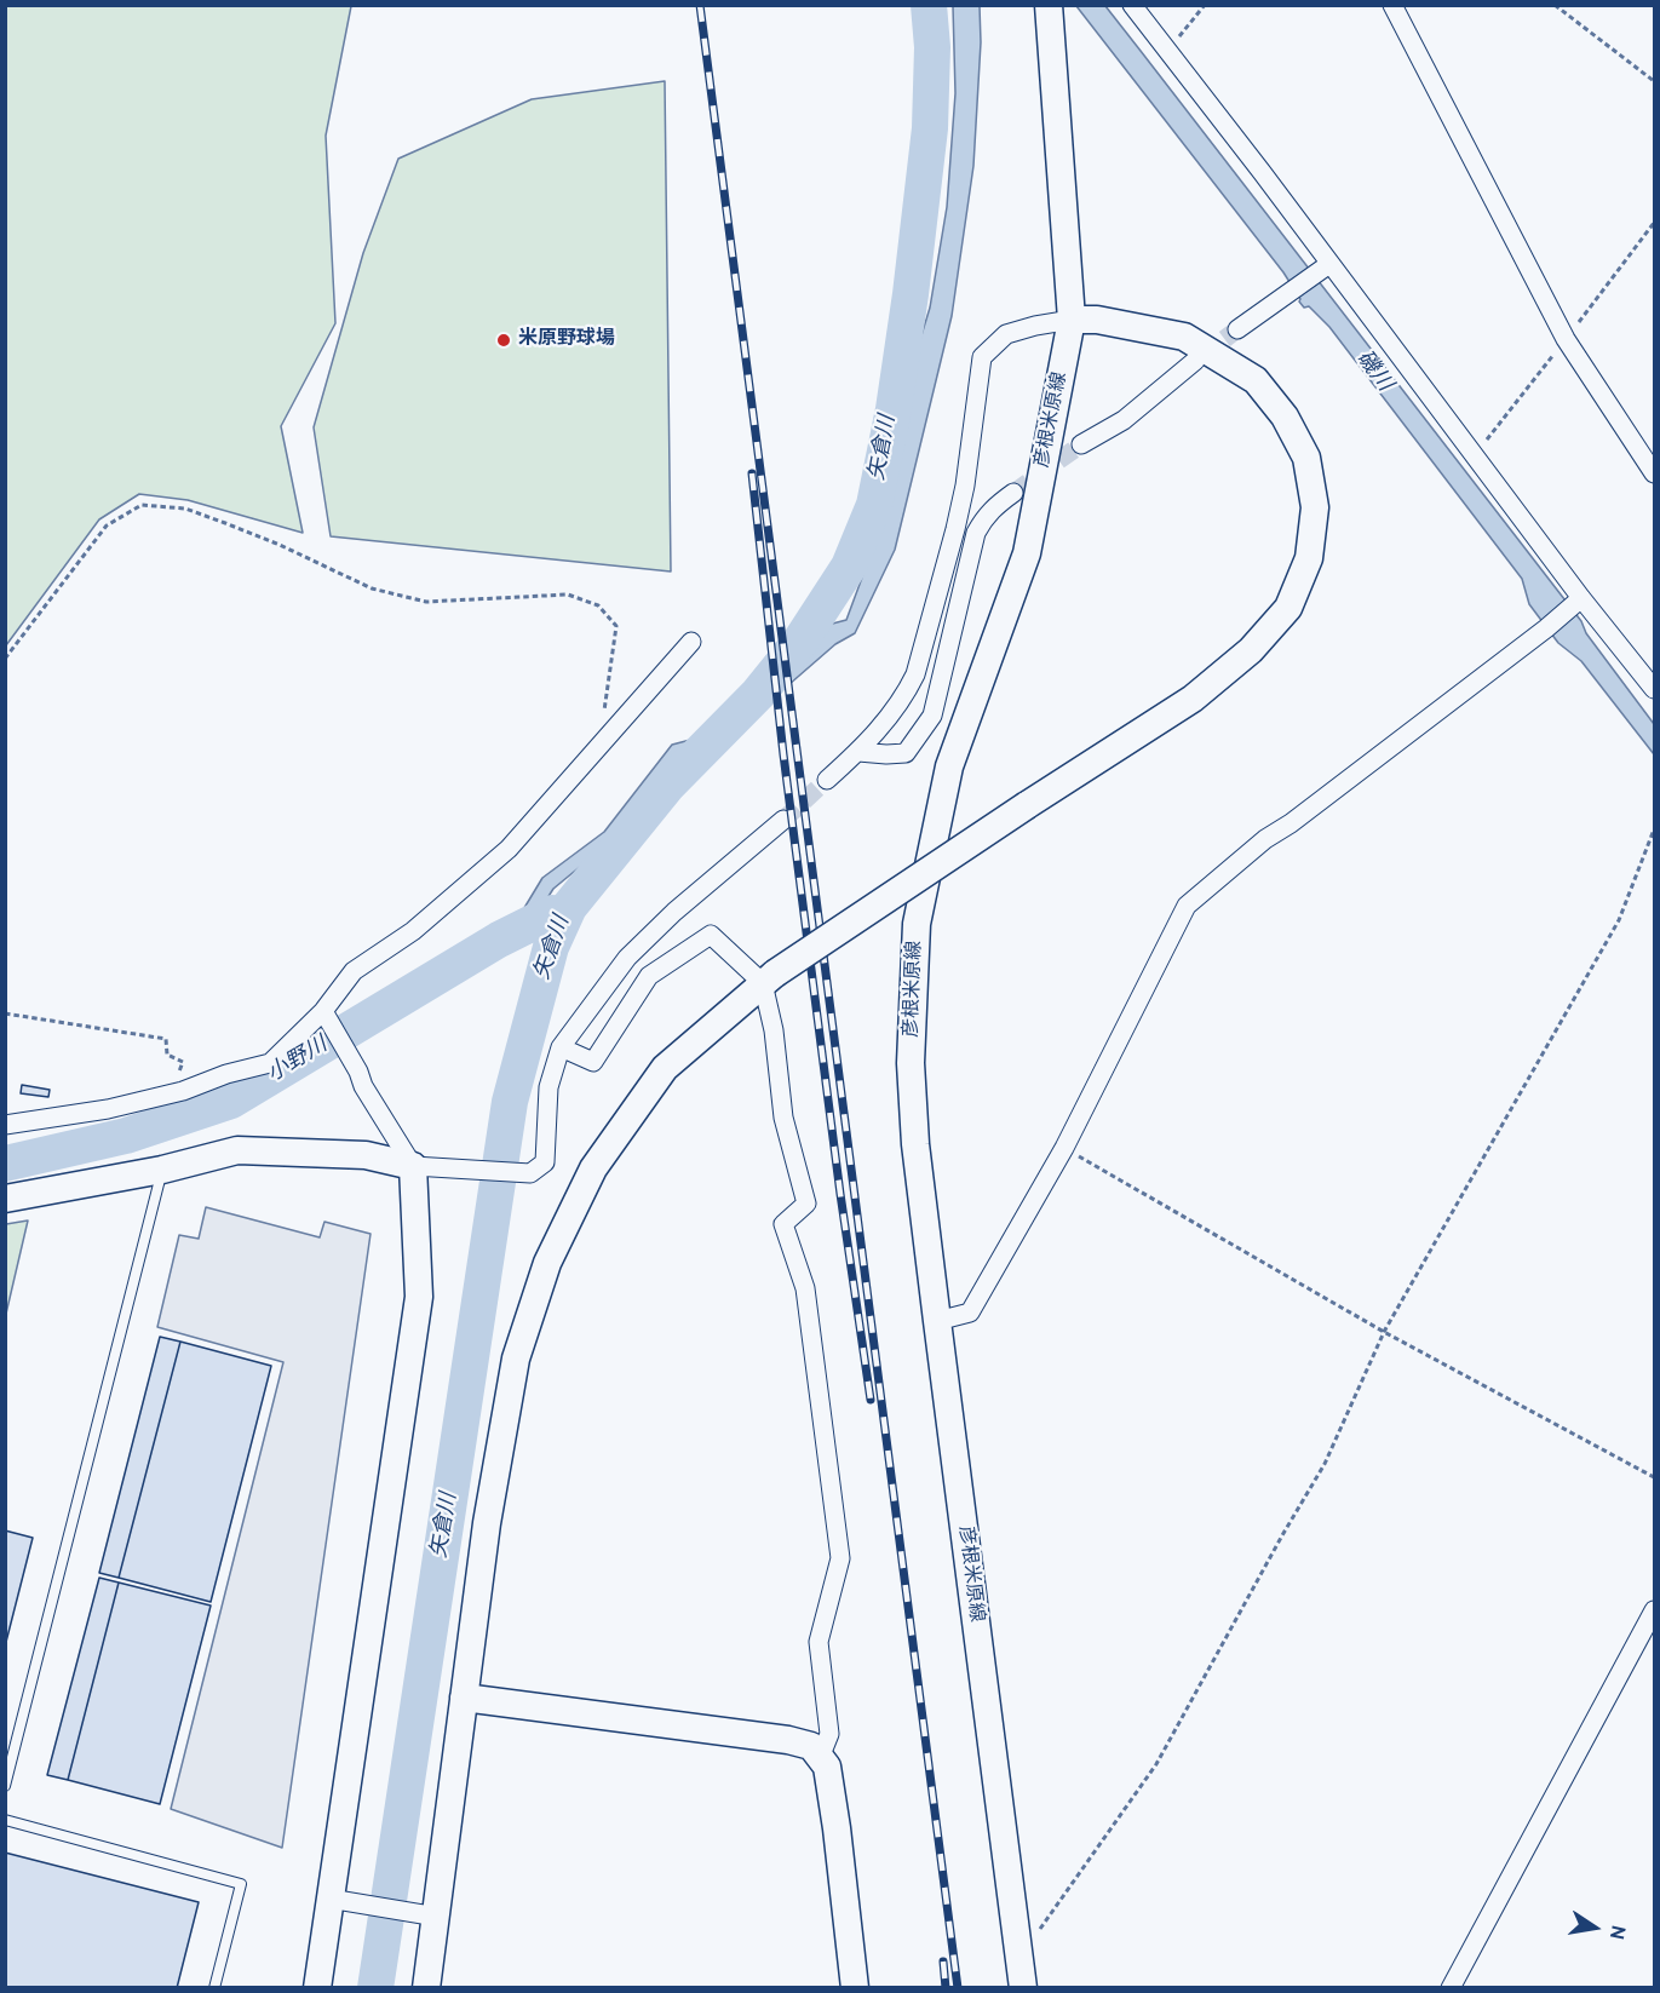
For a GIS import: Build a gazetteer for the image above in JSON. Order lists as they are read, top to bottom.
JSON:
{
  "streets": {
    "street": ["彦根米原線"]
  },
  "water": ["磯川", "矢倉川", "小野川"],
  "places": ["米原野球場"],
  "north": "right"
}
